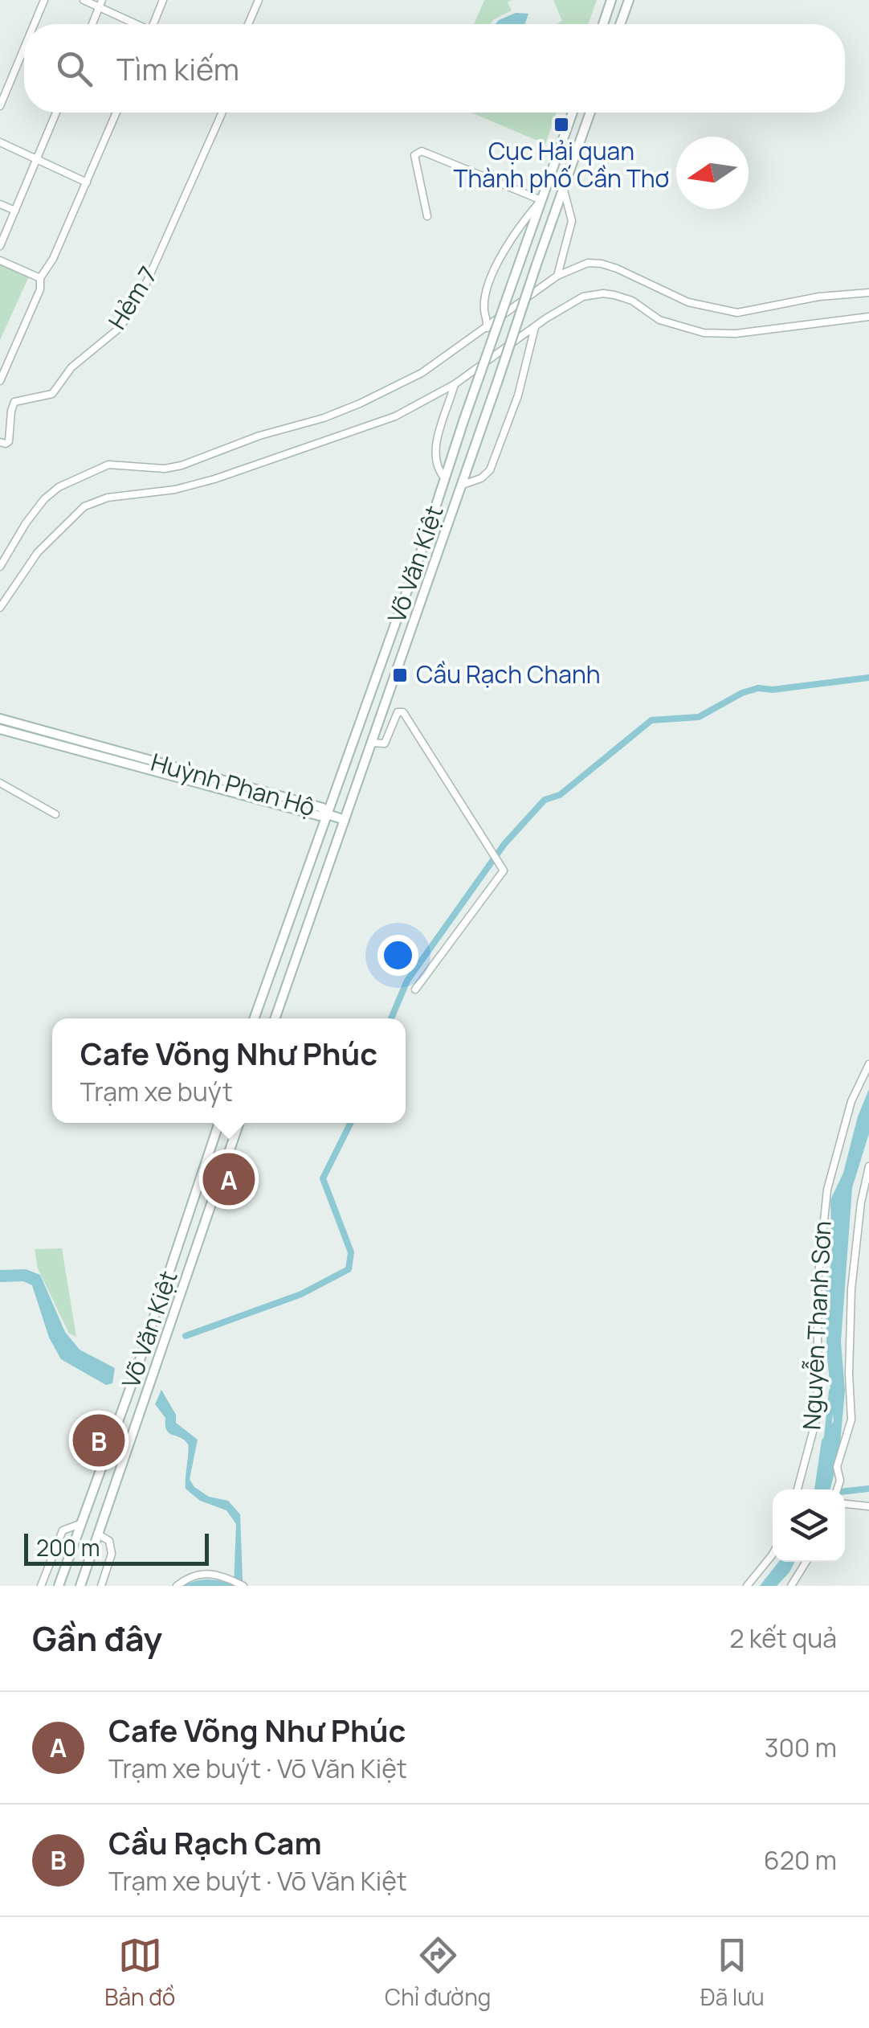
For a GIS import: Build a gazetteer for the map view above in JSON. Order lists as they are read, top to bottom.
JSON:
{
  "streets": {
    "main road": ["Võ Văn Kiệt", "Huỳnh Phan Hộ"],
    "street": ["Hẻm 7", "Nguyễn Thanh Sơn"]
  },
  "crossings": [
    ["Võ Văn Kiệt", "Huỳnh Phan Hộ"]
  ],
  "places": {
    "transit": ["Cục Hải quan Thành phố Cần Thơ", "Cầu Rạch Chanh"]
  },
  "scale_bar": "200 m",
  "north": "left",
  "page": {
    "search": "Tìm kiếm",
    "popup": ["Cafe Võng Như Phúc", "Trạm xe buýt"],
    "pins": ["A", "B"],
    "scale": "200 m",
    "heading": ["Gần đây", "2 kết quả"],
    "list": [
      {
        "mark": "A",
        "name": "Cafe Võng Như Phúc",
        "note": "Trạm xe buýt · Võ Văn Kiệt",
        "value": "300 m"
      },
      {
        "mark": "B",
        "name": "Cầu Rạch Cam",
        "note": "Trạm xe buýt · Võ Văn Kiệt",
        "value": "620 m"
      }
    ],
    "nav": ["Bản đồ", "Chỉ đường", "Đã lưu"]
  }
}
